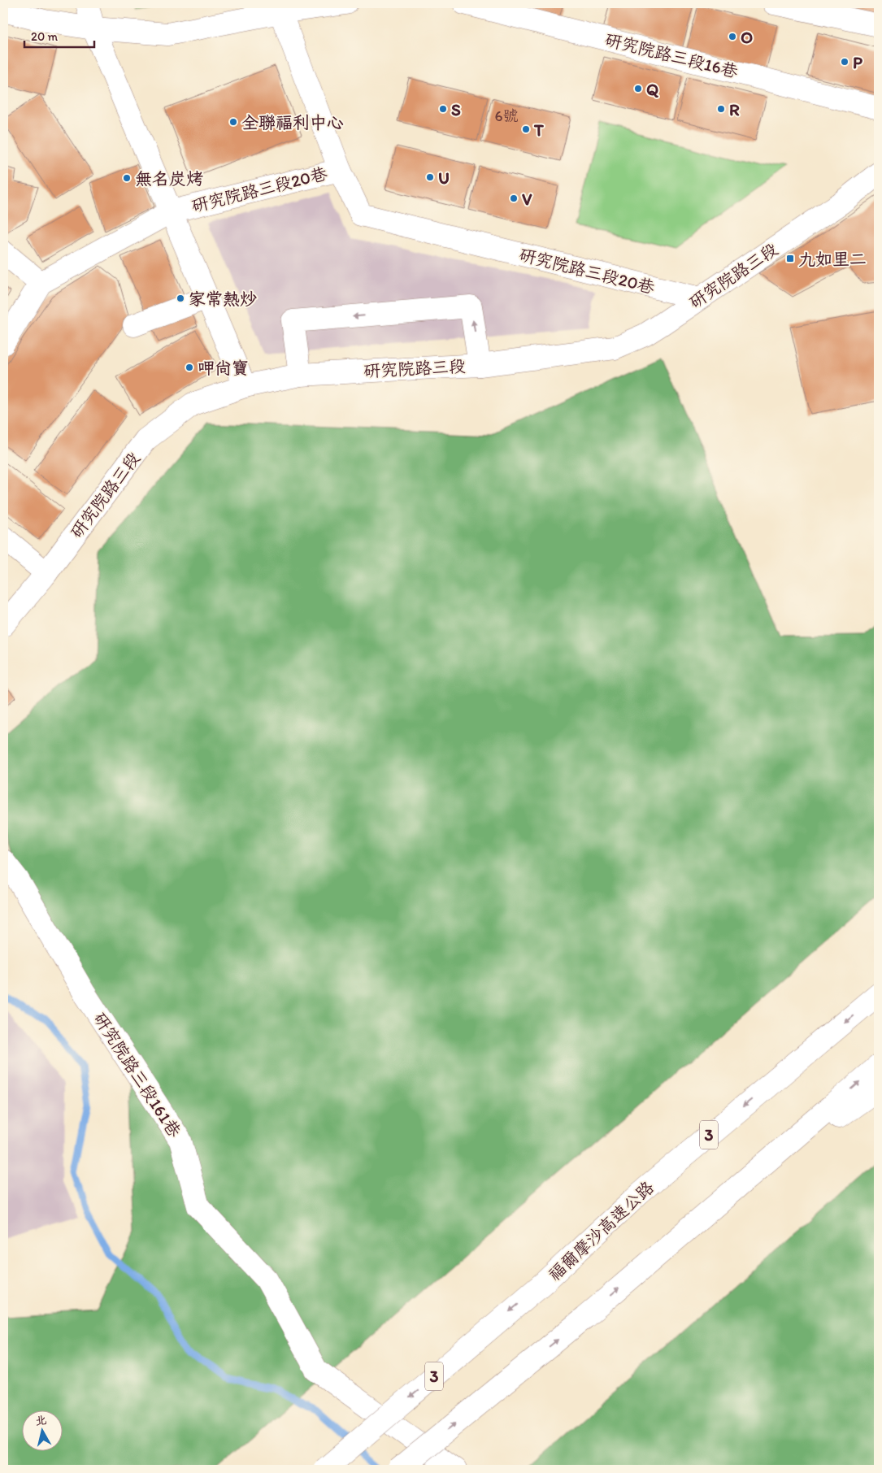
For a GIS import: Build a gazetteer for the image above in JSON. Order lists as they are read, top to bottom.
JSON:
{
  "streets": {
    "main road": [
      "研究院路三段16巷",
      "研究院路三段20巷",
      "研究院路三段",
      "研究院路三段161巷",
      "3",
      "福爾摩沙高速公路"
    ]
  },
  "crossings": [
    ["研究院路三段20巷", "研究院路三段"]
  ],
  "places": {
    "other": [
      "O",
      "P",
      "Q",
      "S",
      "R",
      "全聯福利中心",
      "T",
      "U",
      "無名炭烤",
      "V",
      "家常熱炒",
      "呷尚寶"
    ],
    "transit": ["九如里二"]
  },
  "house_numbers": ["6號"],
  "scale_bar": "20 m",
  "north": "top"
}
